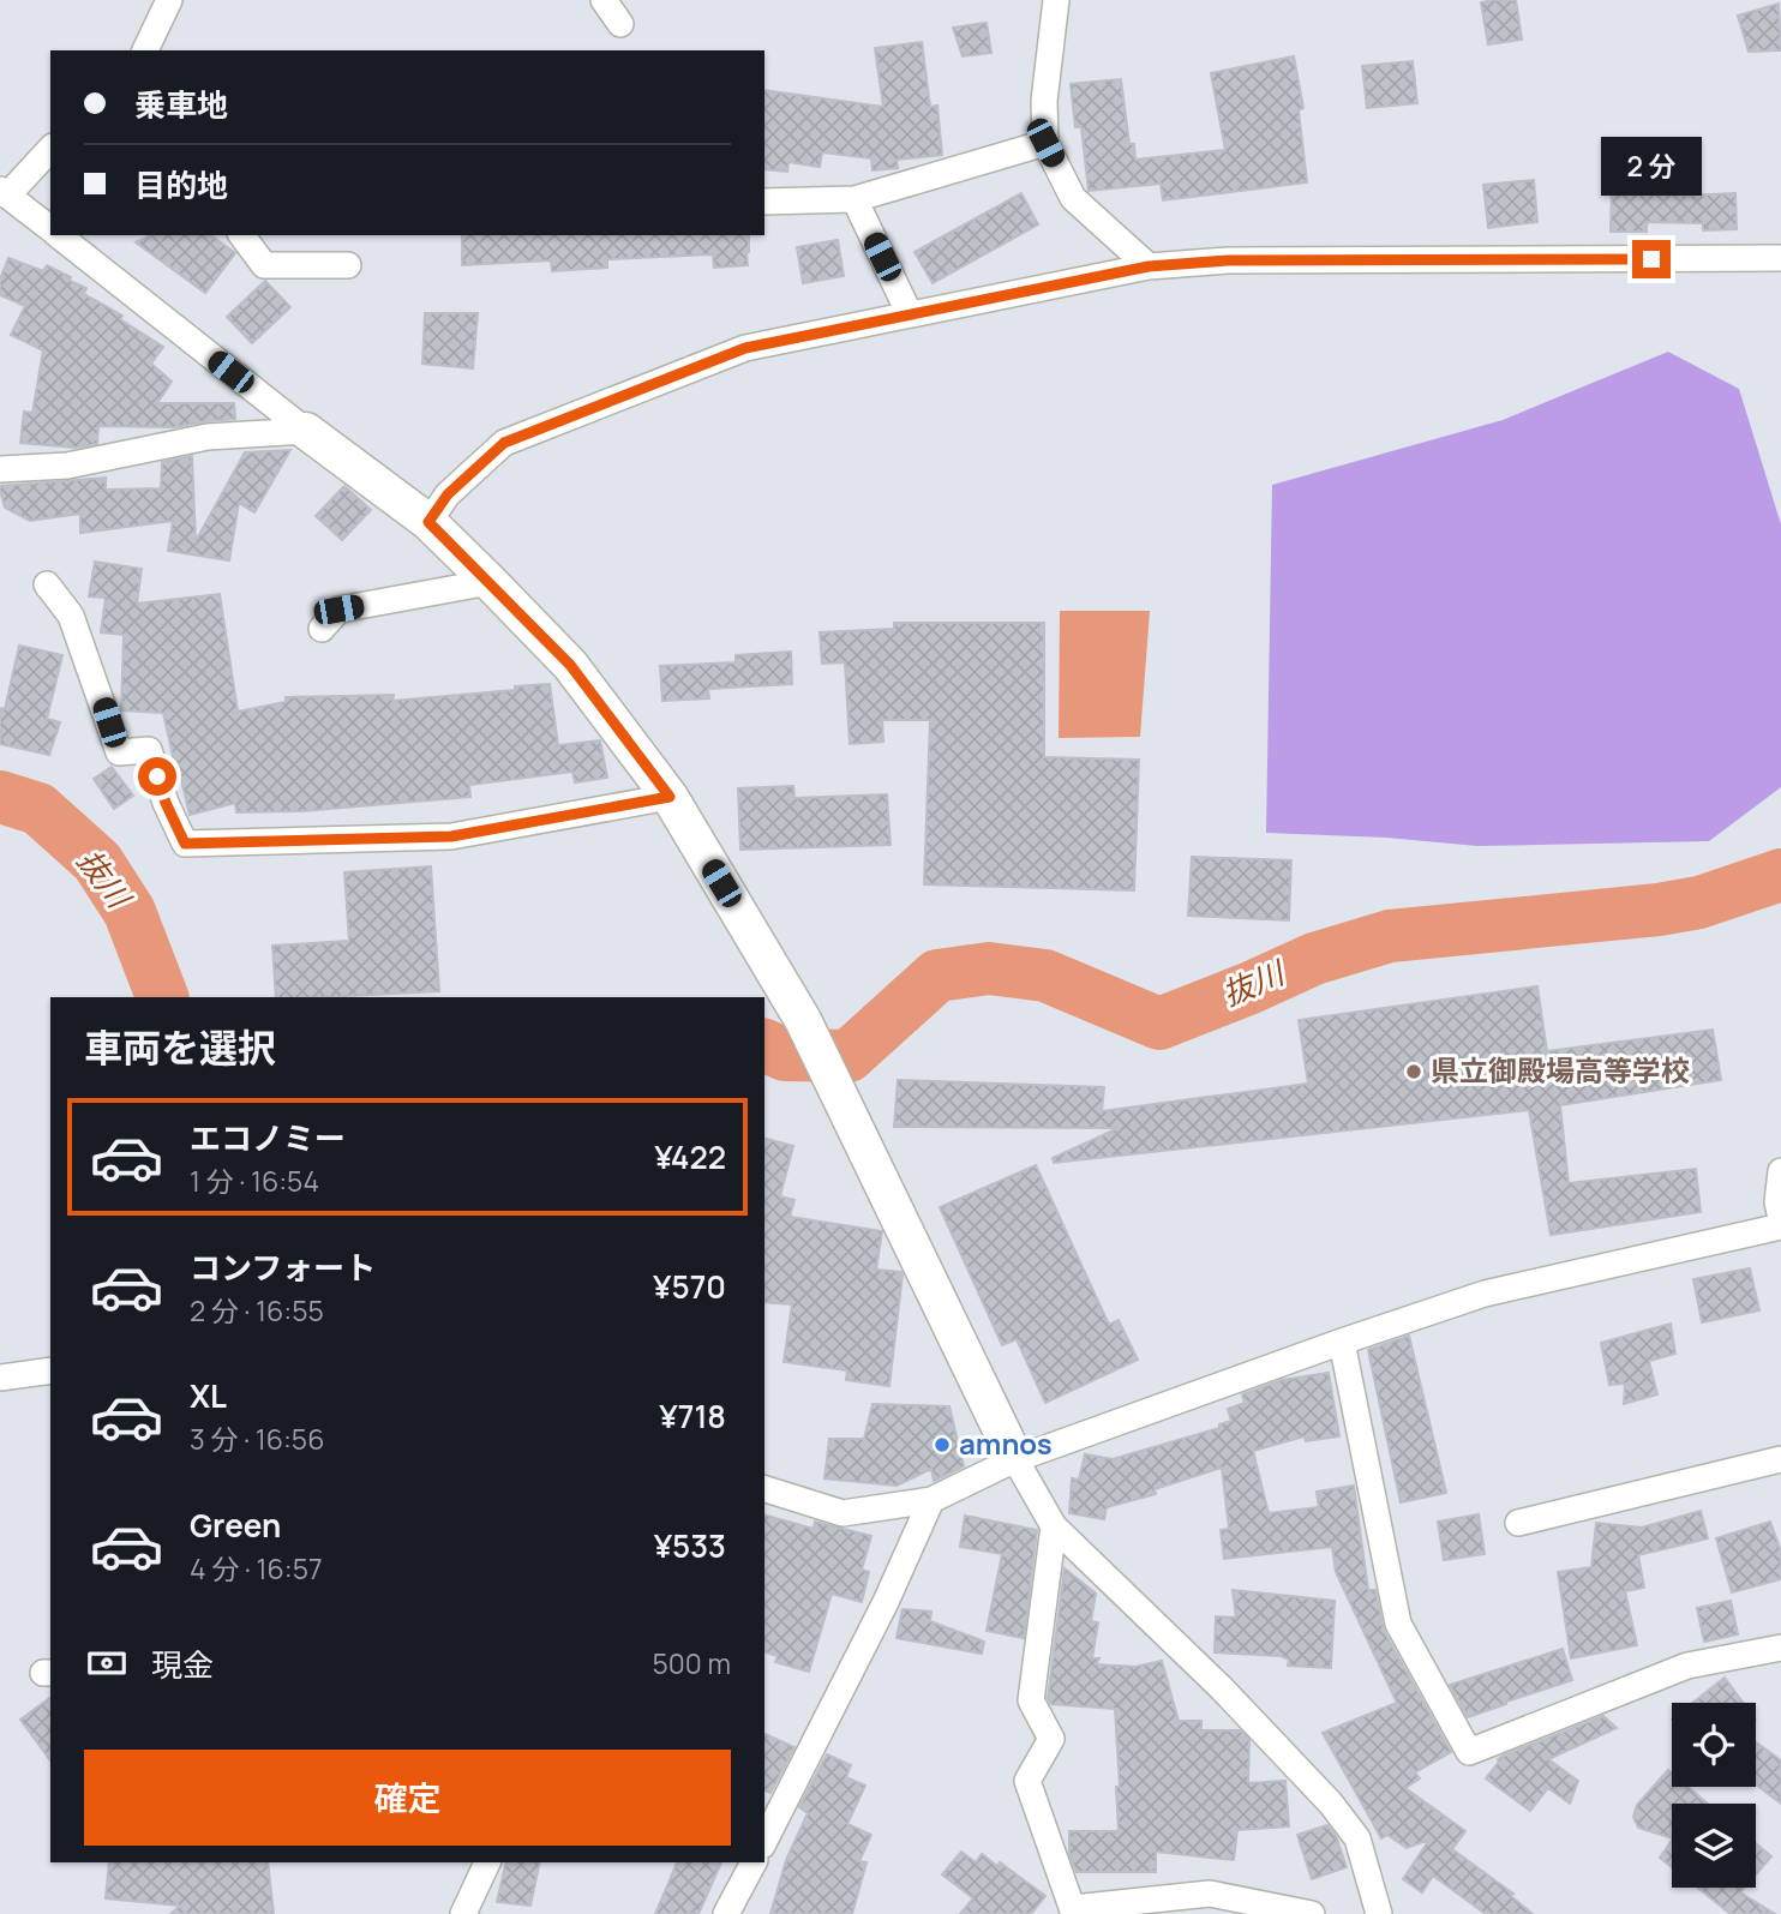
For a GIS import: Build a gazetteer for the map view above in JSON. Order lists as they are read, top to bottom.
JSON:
{
  "water": ["抜川"],
  "places": ["県立御殿場高等学校", "amnos"],
  "page": {
    "banner": ["乗車地", "目的地"],
    "bubble": "2 分",
    "heading": "車両を選択",
    "list": [
      {
        "name": "エコノミー",
        "note": "1 分 · 16:54",
        "value": "¥422"
      },
      {
        "name": "コンフォート",
        "note": "2 分 · 16:55",
        "value": "¥570"
      },
      {
        "name": "XL",
        "note": "3 分 · 16:56",
        "value": "¥718"
      },
      {
        "name": "Green",
        "note": "4 分 · 16:57",
        "value": "¥533"
      }
    ],
    "pay": ["現金", "500 m"],
    "buttons": "確定"
  }
}
